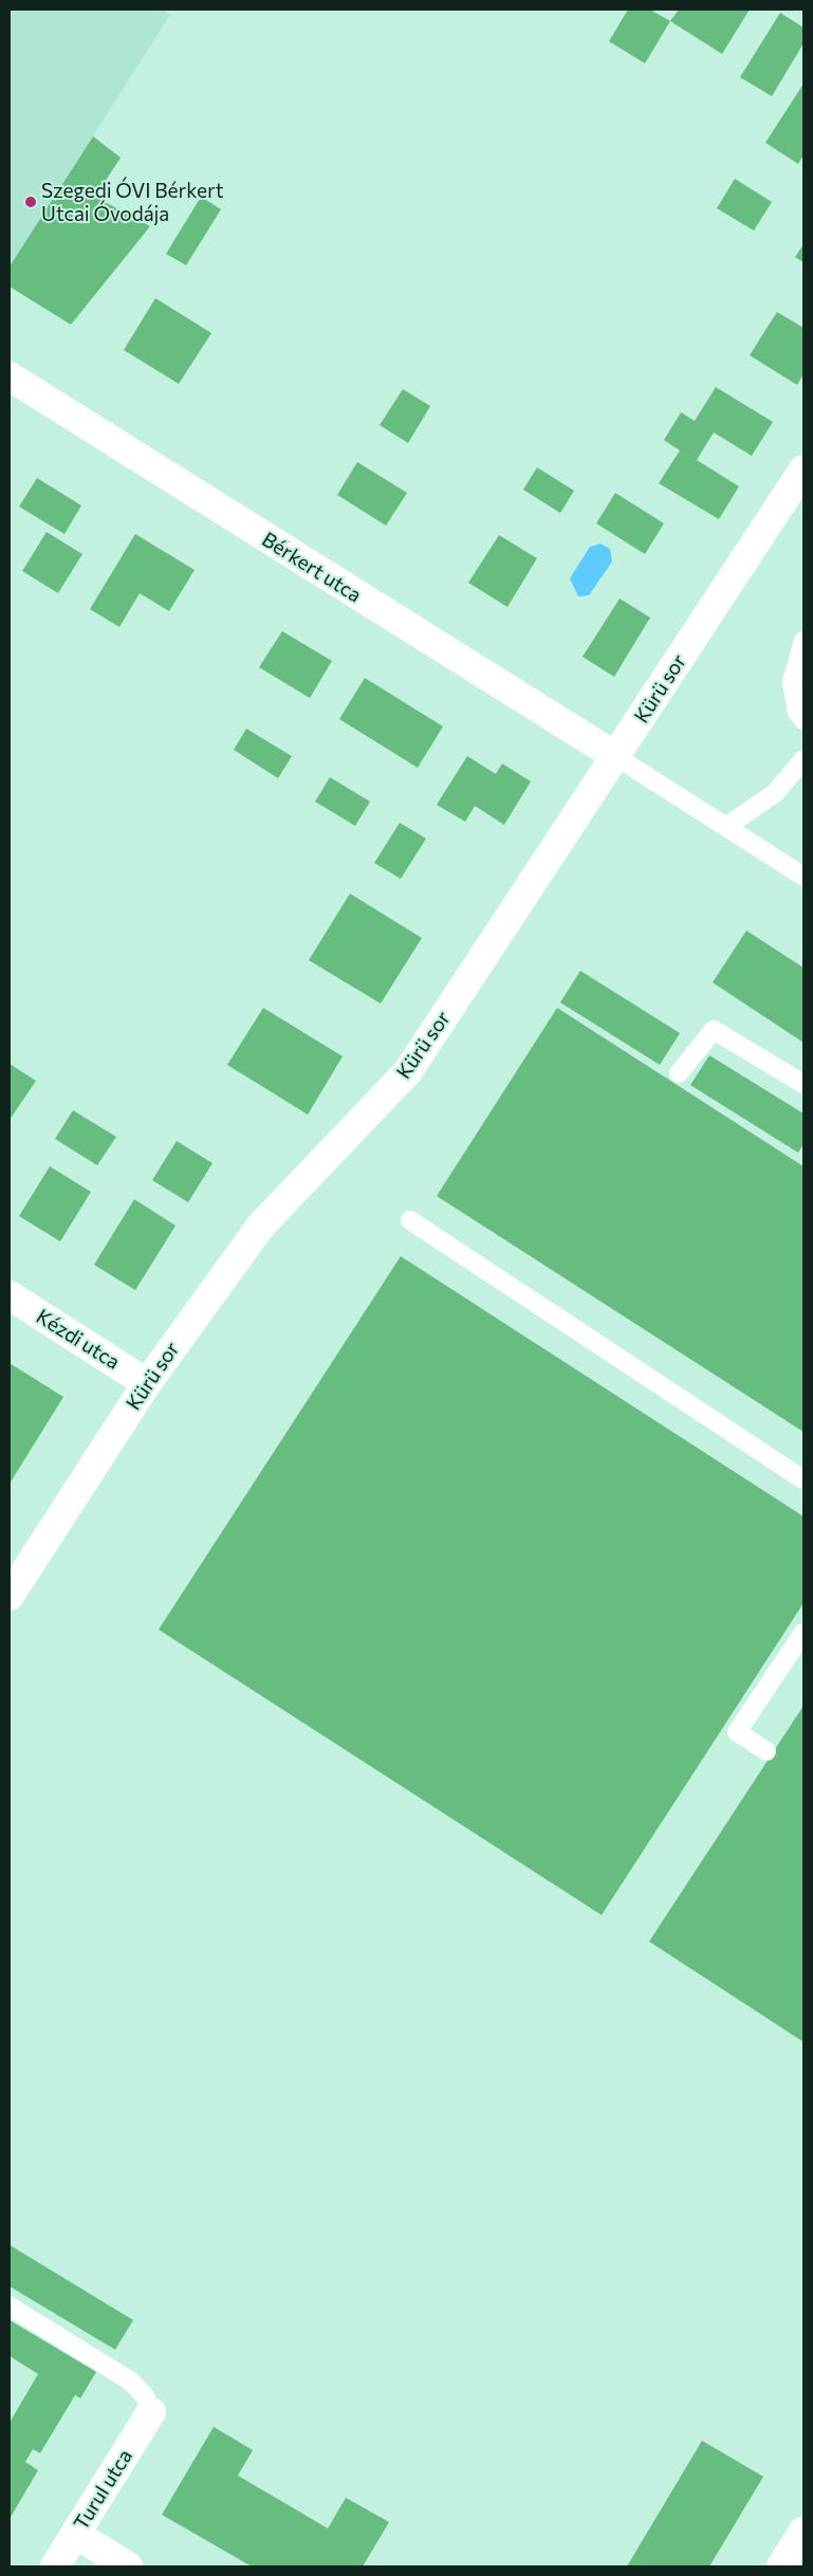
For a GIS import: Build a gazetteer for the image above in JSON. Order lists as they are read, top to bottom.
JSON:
{
  "streets": {
    "street": [
      "Bérkert utca",
      "Kürü sor",
      "Kézdi utca",
      "Turul utca"
    ]
  },
  "crossings": [
    ["Bérkert utca", "Kürü sor"],
    ["Kürü sor", "Kézdi utca"]
  ],
  "places": ["Szegedi ÓVI Bérkert Utcai Óvodája"]
}
